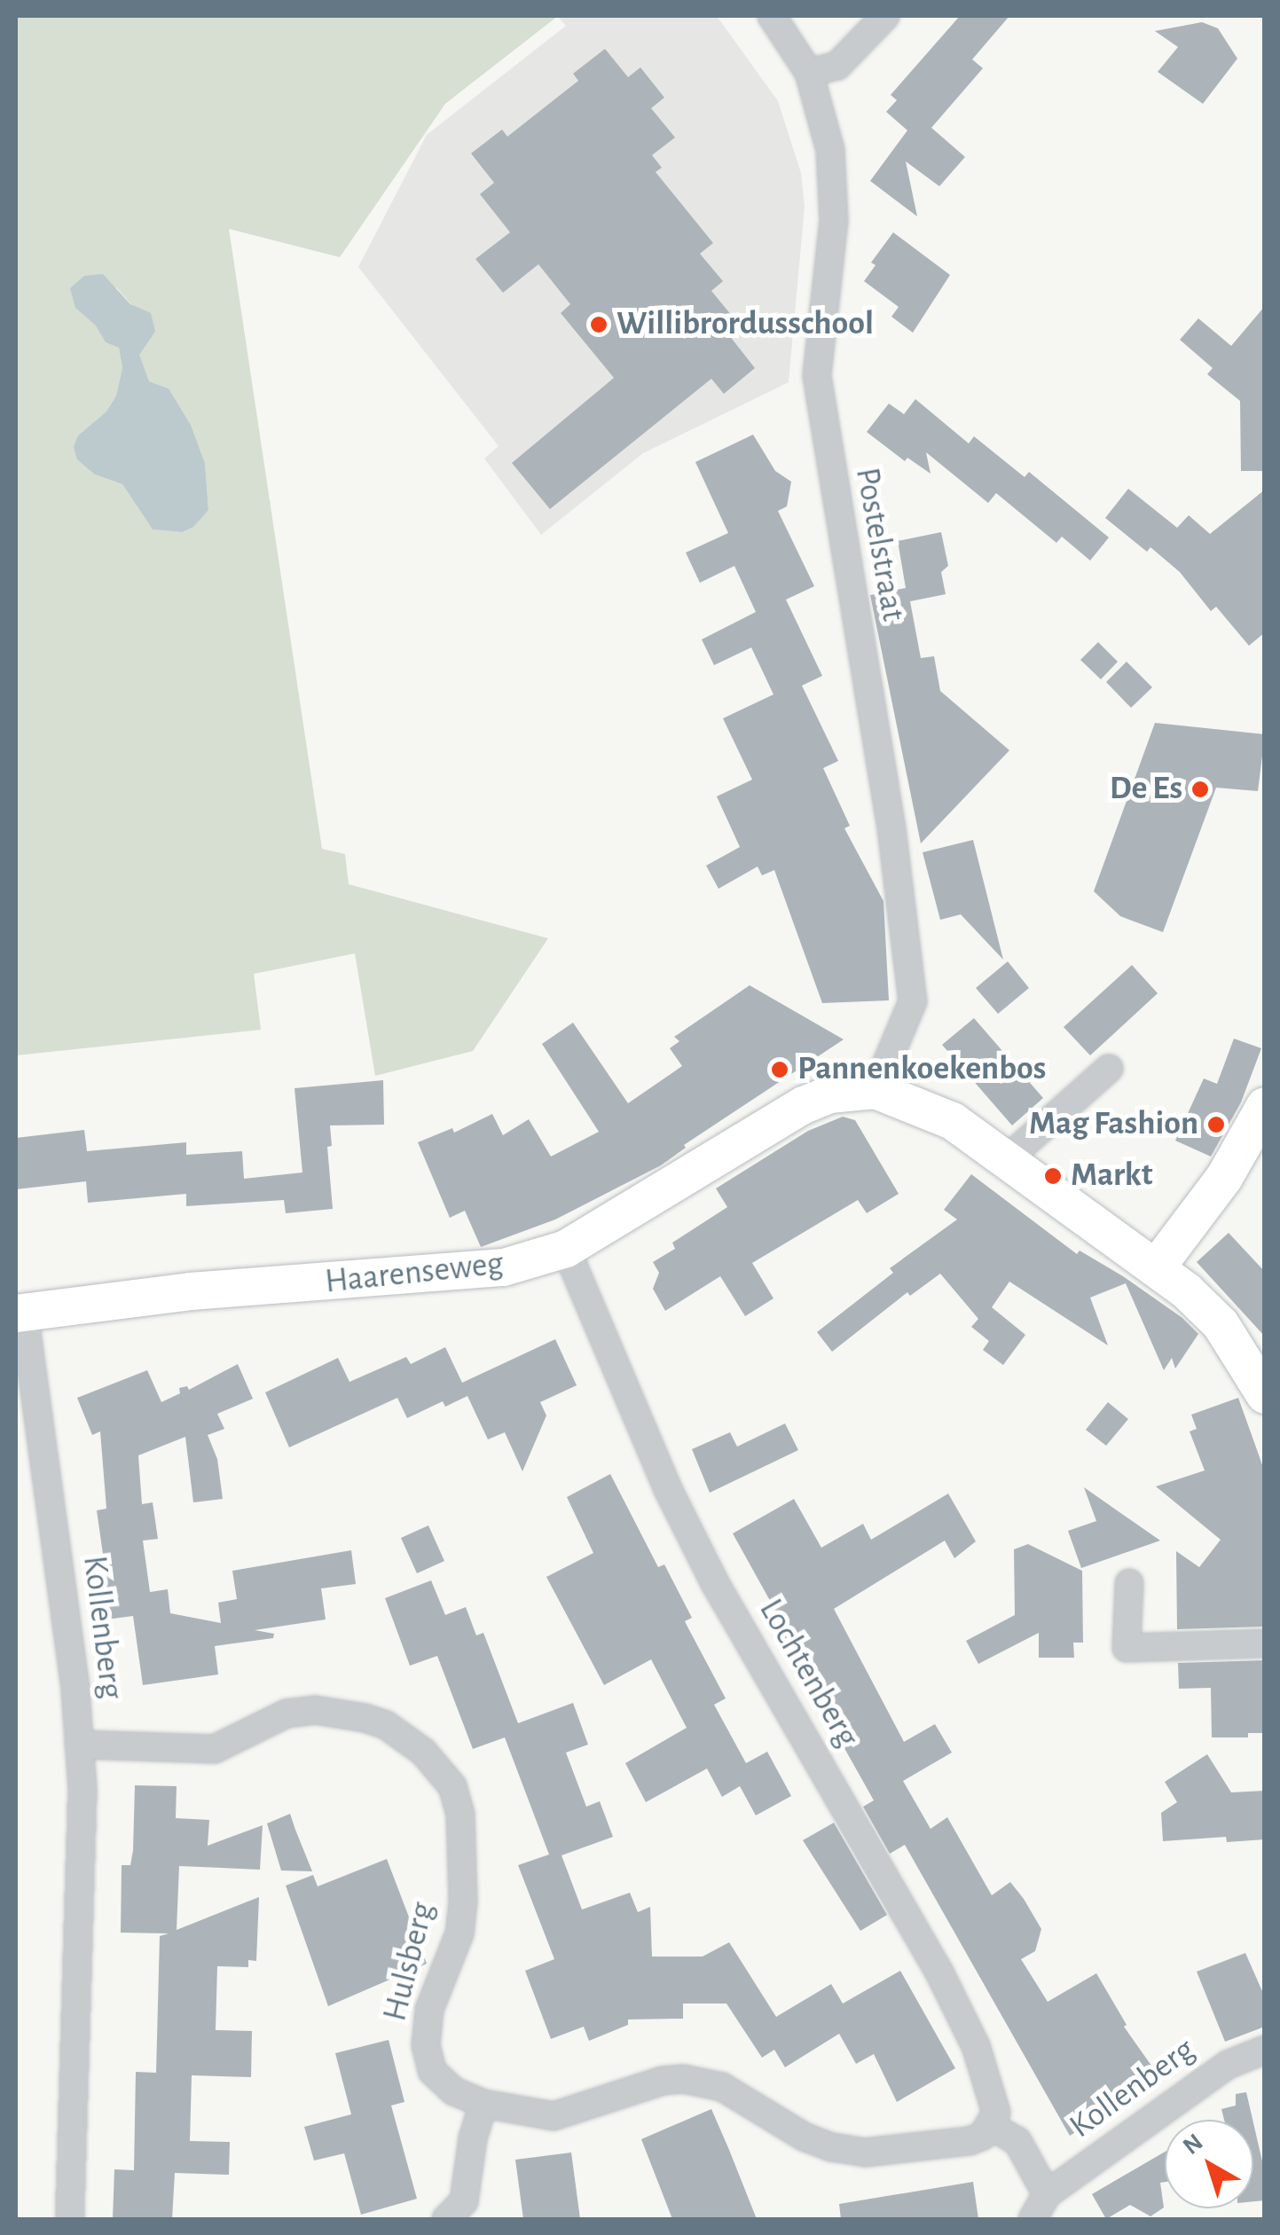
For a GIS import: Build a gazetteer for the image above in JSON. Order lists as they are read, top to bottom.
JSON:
{
  "streets": {
    "street": [
      "Postelstraat",
      "Haarenseweg",
      "Kollenberg",
      "Lochtenberg",
      "Hulsberg"
    ]
  },
  "crossings": [
    ["Postelstraat", "Haarenseweg"],
    ["Haarenseweg", "Kollenberg"],
    ["Haarenseweg", "Lochtenberg"],
    ["Kollenberg", "Hulsberg"],
    ["Lochtenberg", "Hulsberg"]
  ],
  "places": [
    "Willibrordusschool",
    "De Es",
    "Pannenkoekenbos",
    "Mag Fashion",
    "Markt"
  ],
  "north": "top left"
}
